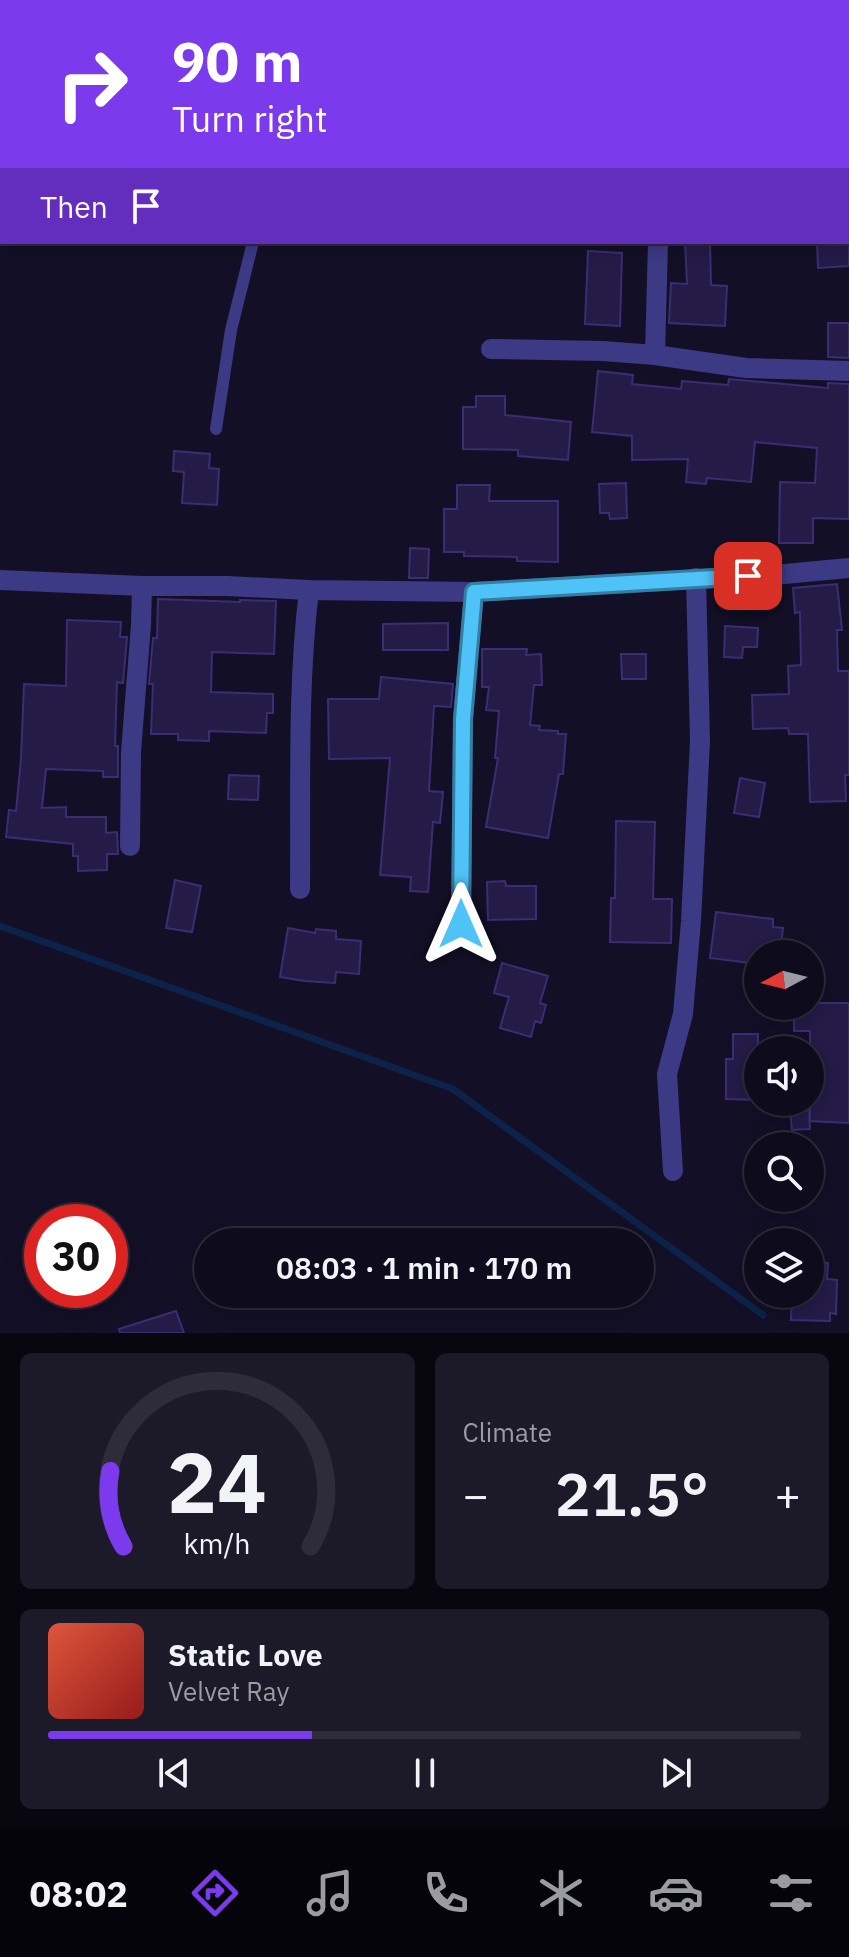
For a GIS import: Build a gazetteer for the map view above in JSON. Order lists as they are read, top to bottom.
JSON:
{
  "north": "left",
  "page": {
    "turn": ["90 m", "Turn right"],
    "then": "Then",
    "limit": "30",
    "trip": "08:03 · 1 min · 170 m",
    "tile": "Climate",
    "heat": ["−", "21.5°", "+"],
    "song": ["Static Love", "Velvet Ray"],
    "tabs": "08:02",
    "gauge": ["24", "km/h"]
  }
}
